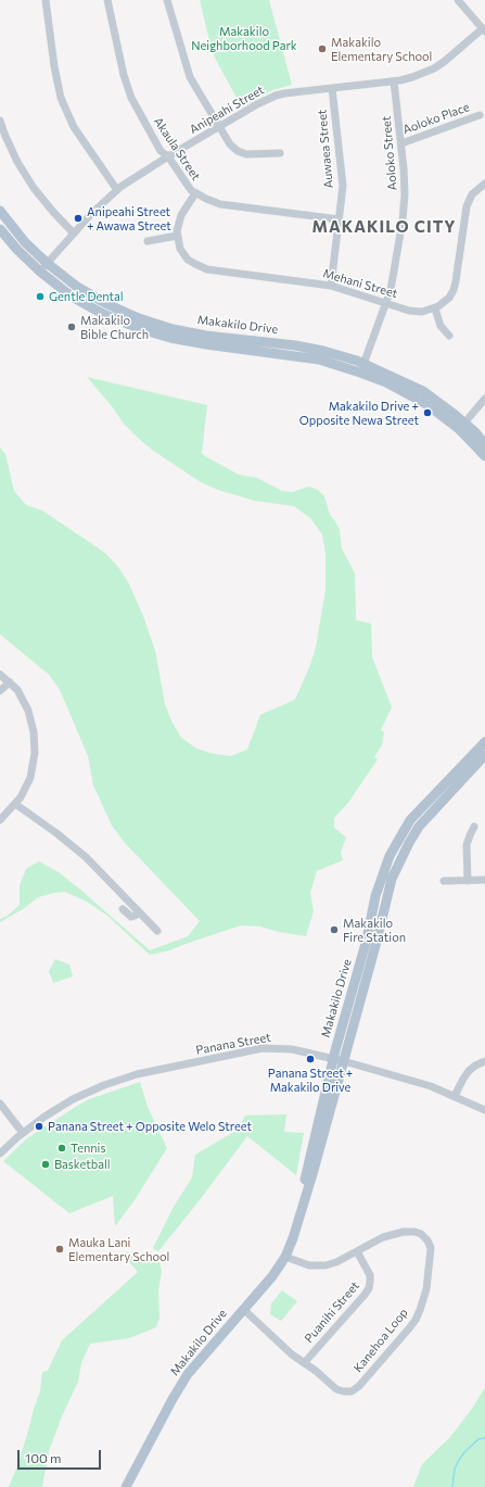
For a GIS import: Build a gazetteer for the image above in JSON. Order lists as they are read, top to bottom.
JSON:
{
  "streets": {
    "main road": ["Makakilo Drive"],
    "street": [
      "Anipeahi Street",
      "Aoloko Place",
      "Akaula Street",
      "Auwaea Street",
      "Aoloko Street",
      "Mehani Street",
      "Panana Street",
      "Puanihi Street",
      "Kanehoa Loop"
    ]
  },
  "crossings": [
    ["Anipeahi Street", "Akaula Street"],
    ["Anipeahi Street", "Auwaea Street"],
    ["Anipeahi Street", "Aoloko Street"],
    ["Anipeahi Street", "Makakilo Drive"],
    ["Aoloko Place", "Aoloko Street"],
    ["Akaula Street", "Auwaea Street"],
    ["Auwaea Street", "Mehani Street"],
    ["Aoloko Street", "Mehani Street"],
    ["Aoloko Street", "Makakilo Drive"],
    ["Makakilo Drive", "Panana Street"],
    ["Makakilo Drive", "Kanehoa Loop"],
    ["Puanihi Street", "Kanehoa Loop"]
  ],
  "districts": ["MAKAKILO CITY"],
  "parks": ["Makakilo Neighborhood Park"],
  "places": [
    "Makakilo Elementary School",
    "Anipeahi Street + Awawa Street",
    "Gentle Dental",
    "Makakilo Bible Church",
    "Makakilo Drive + Opposite Newa Street",
    "Makakilo Fire Station",
    "Panana Street + Makakilo Drive",
    "Panana Street + Opposite Welo Street",
    "Tennis",
    "Basketball",
    "Mauka Lani Elementary School"
  ],
  "scale_bar": "100 m"
}
